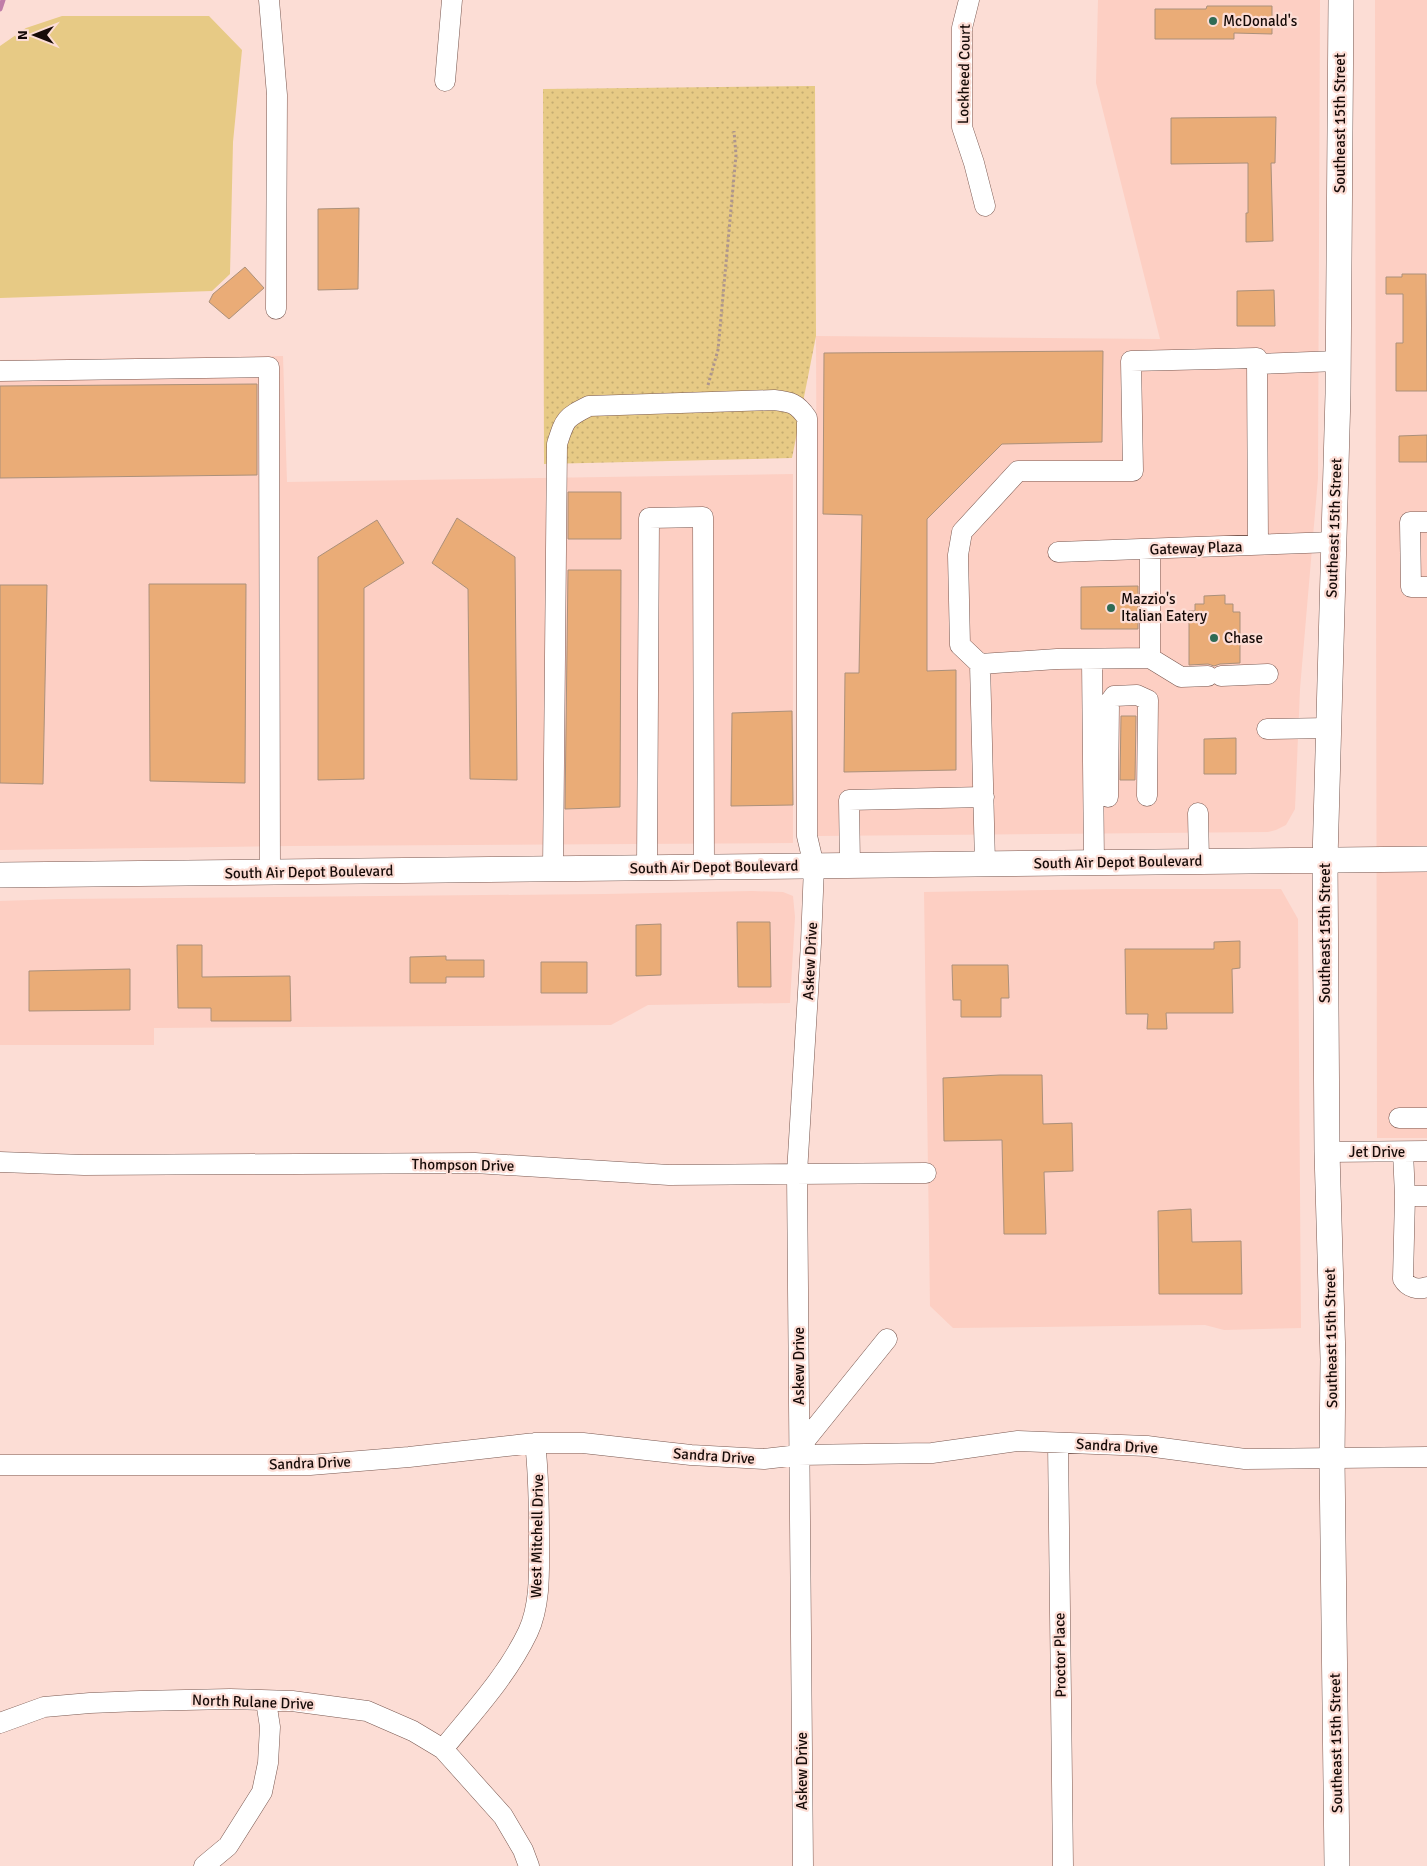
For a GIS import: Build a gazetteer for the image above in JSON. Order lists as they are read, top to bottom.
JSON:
{
  "streets": {
    "main road": ["Southeast 15th Street", "South Air Depot Boulevard"],
    "street": [
      "Lockheed Court",
      "Gateway Plaza",
      "Askew Drive",
      "Jet Drive",
      "Thompson Drive",
      "Sandra Drive",
      "West Mitchell Drive",
      "Proctor Place",
      "North Rulane Drive"
    ]
  },
  "crossings": [
    ["Southeast 15th Street", "Gateway Plaza"],
    ["Southeast 15th Street", "South Air Depot Boulevard"],
    ["Southeast 15th Street", "Jet Drive"],
    ["Southeast 15th Street", "Sandra Drive"],
    ["South Air Depot Boulevard", "Askew Drive"],
    ["Askew Drive", "Thompson Drive"],
    ["Askew Drive", "Sandra Drive"],
    ["Sandra Drive", "West Mitchell Drive"],
    ["Sandra Drive", "Proctor Place"],
    ["West Mitchell Drive", "North Rulane Drive"]
  ],
  "places": ["McDonald's", "Mazzio's Italian Eatery", "Chase"],
  "north": "left"
}
